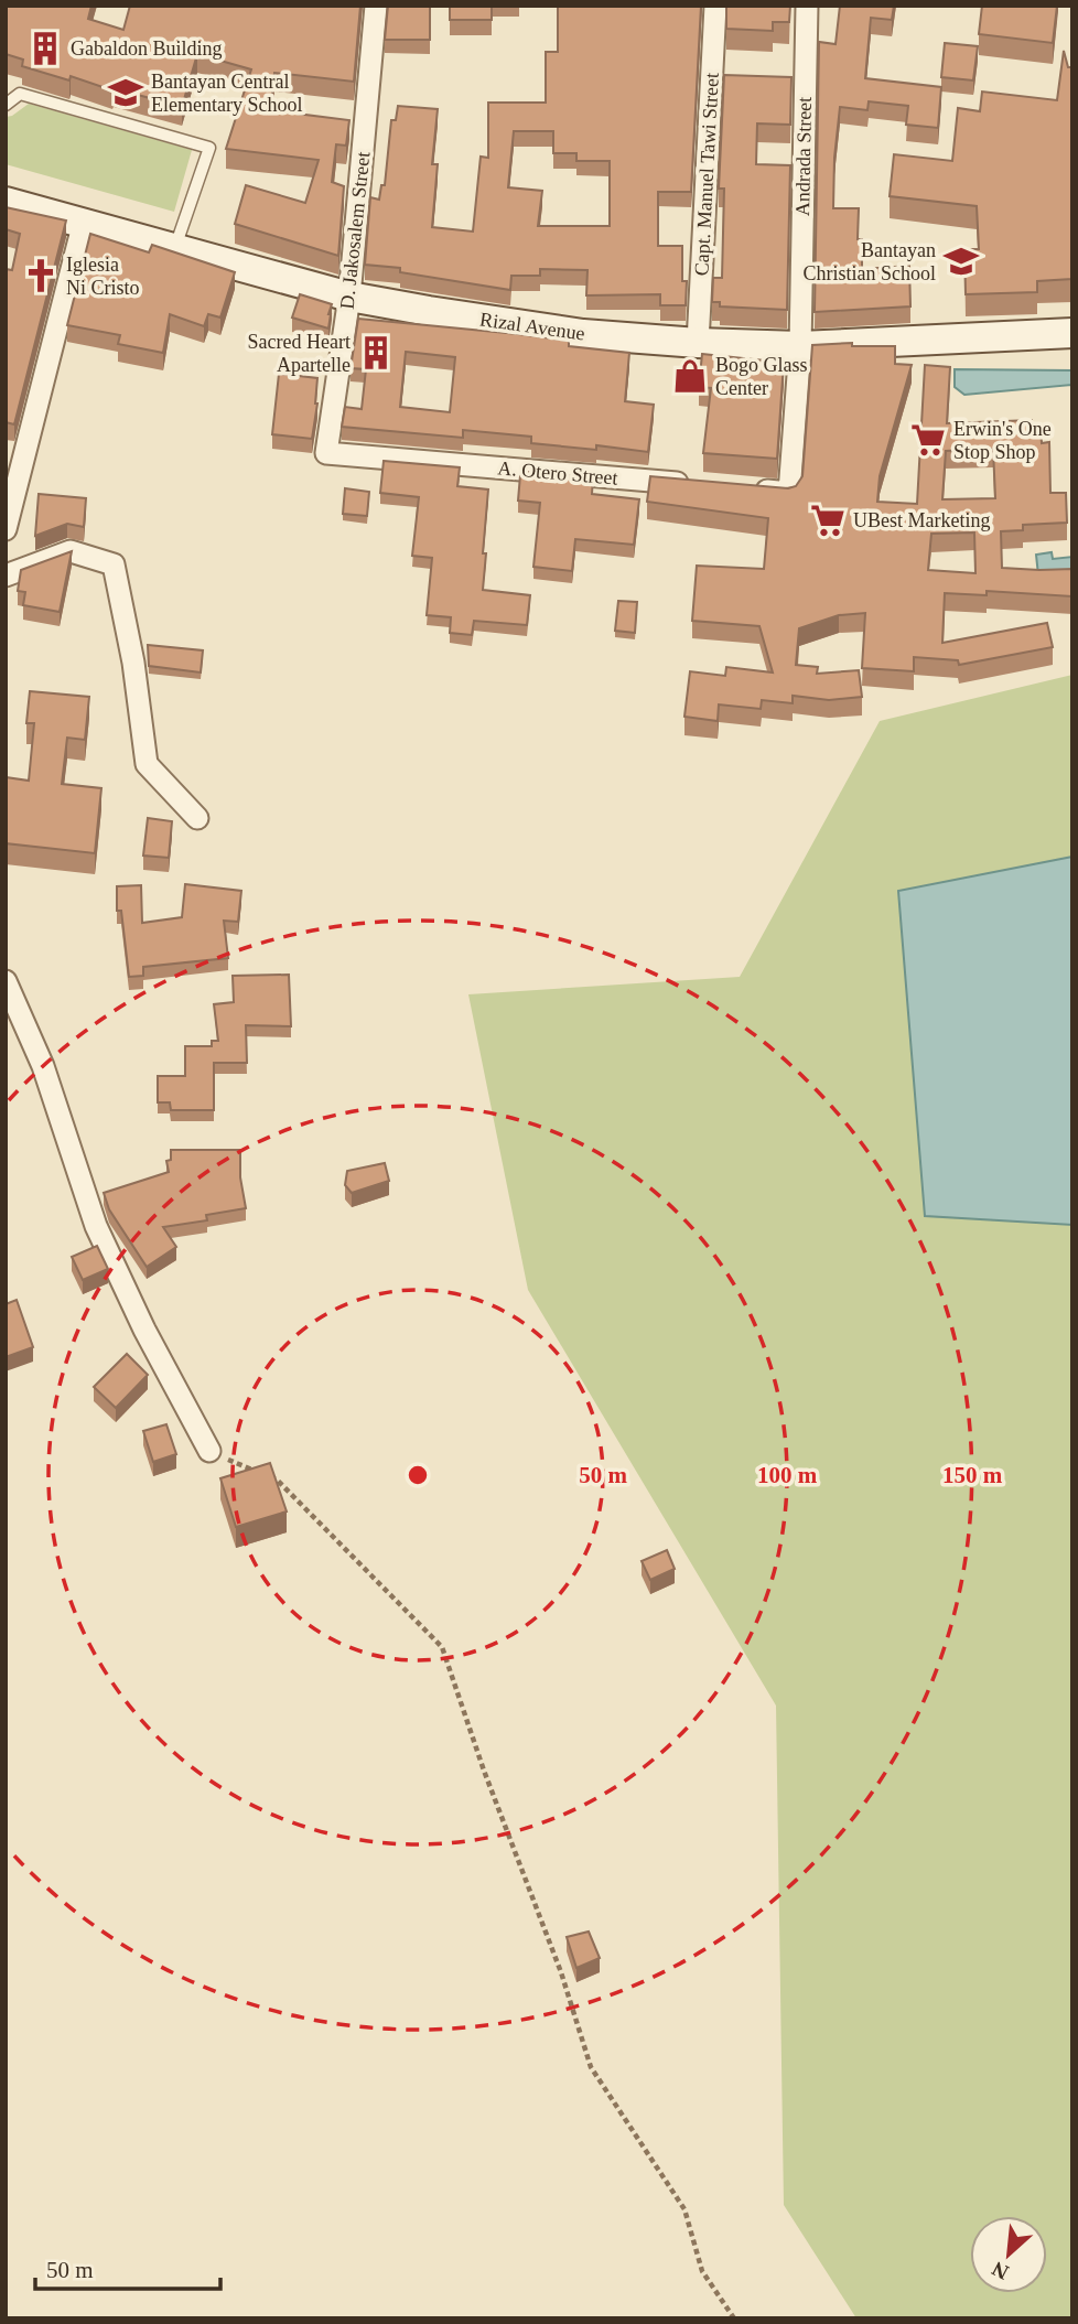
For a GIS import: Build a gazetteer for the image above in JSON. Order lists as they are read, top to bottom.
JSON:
{
  "streets": {
    "main road": ["Rizal Avenue"],
    "street": [
      "Andrada Street",
      "Capt. Manuel Tawi Street",
      "D. Jakosalem Street",
      "A. Otero Street"
    ]
  },
  "crossings": [
    ["Andrada Street", "Rizal Avenue"],
    ["Capt. Manuel Tawi Street", "Rizal Avenue"],
    ["D. Jakosalem Street", "Rizal Avenue"],
    ["D. Jakosalem Street", "A. Otero Street"]
  ],
  "places": {
    "building": ["Gabaldon Building", "Sacred Heart Apartelle"],
    "school or university": ["Bantayan Central Elementary School", "Bantayan Christian School"],
    "church": ["Iglesia Ni Cristo"],
    "shop": ["Bogo Glass Center"],
    "supermarket": ["Erwin's One Stop Shop", "UBest Marketing"]
  },
  "scale_bar": "50 m",
  "north": "bottom left",
  "rings": ["50 m", "100 m", "150 m"]
}
